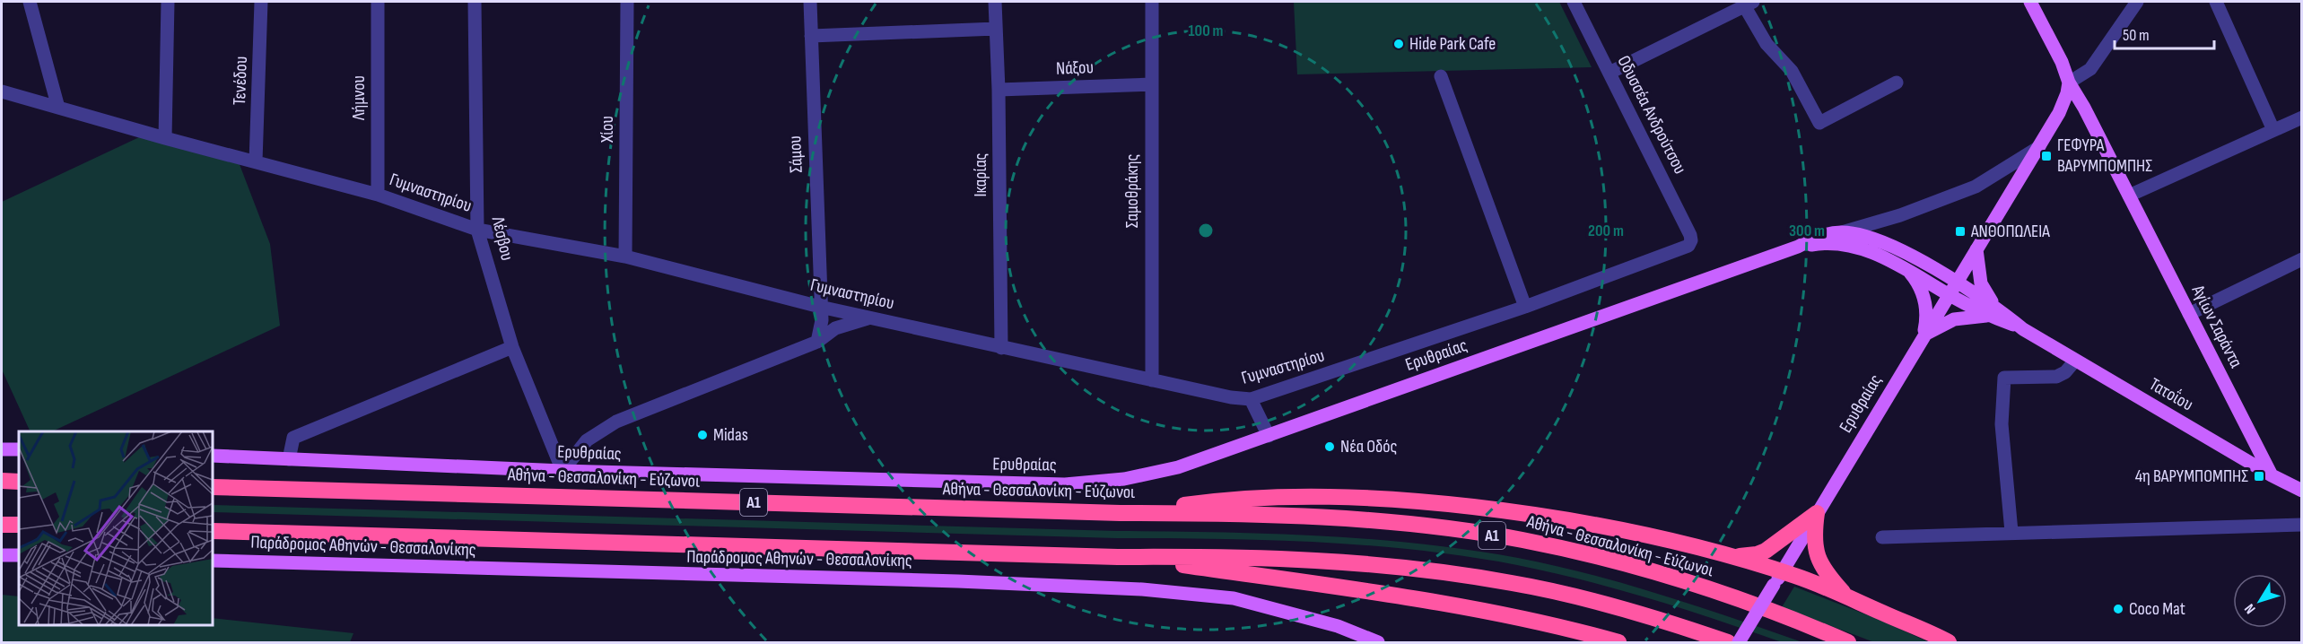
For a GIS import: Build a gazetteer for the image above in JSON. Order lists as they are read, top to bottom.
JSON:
{
  "streets": {
    "highway": ["Αθήνα - Θεσσαλονίκη - Εύζωνοι", "Α1"],
    "main road": [
      "Αγίων Σαράντα",
      "Ερυθραίας",
      "Τατοΐου",
      "Παράδρομος Αθηνών - Θεσσαλονίκης"
    ],
    "street": [
      "Νάξου",
      "Τενέδου",
      "Λήμνου",
      "Οδυσσέα Ανδρούτσου",
      "Χίου",
      "Σάμου",
      "Ικαρίας",
      "Σαμοθράκης",
      "Γυμναστηρίου",
      "Λέσβου"
    ]
  },
  "crossings": [
    ["Νάξου", "Ικαρίας"],
    ["Νάξου", "Σαμοθράκης"],
    ["Τενέδου", "Γυμναστηρίου"],
    ["Λήμνου", "Γυμναστηρίου"],
    ["Οδυσσέα Ανδρούτσου", "Γυμναστηρίου"],
    ["Χίου", "Γυμναστηρίου"],
    ["Σάμου", "Γυμναστηρίου"],
    ["Ικαρίας", "Γυμναστηρίου"],
    ["Σαμοθράκης", "Γυμναστηρίου"],
    ["Γυμναστηρίου", "Λέσβου"],
    ["Λέσβου", "Ερυθραίας"],
    ["Αγίων Σαράντα", "Ερυθραίας"],
    ["Αγίων Σαράντα", "Τατοΐου"],
    ["Ερυθραίας", "Τατοΐου"]
  ],
  "places": {
    "other": [
      "Hide Park Cafe",
      "Midas",
      "Νέα Οδός",
      "Coco Mat"
    ],
    "transit": ["ΓΕΦΥΡΑ ΒΑΡΥΜΠΟΜΠΗΣ", "ΑΝΘΟΠΩΛΕΙΑ", "4η ΒΑΡΥΜΠΟΜΠΗΣ"]
  },
  "scale_bar": "50 m",
  "north": "bottom left",
  "rings": ["100 m", "200 m", "300 m"]
}
